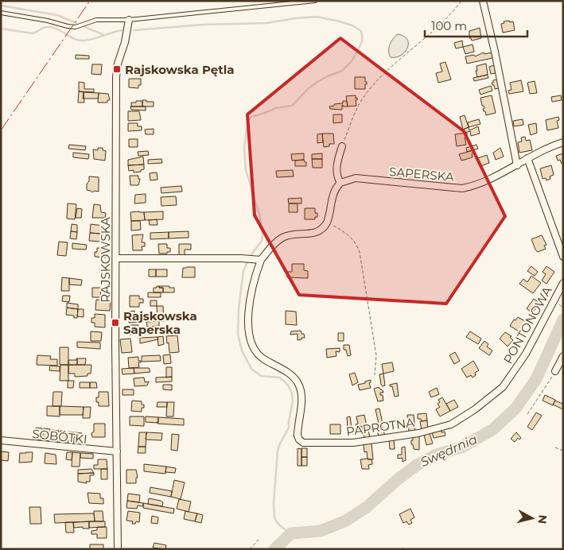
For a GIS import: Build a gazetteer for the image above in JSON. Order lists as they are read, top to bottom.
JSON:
{
  "streets": {
    "street": [
      "SAPERSKA",
      "RAJSKOWSKA",
      "PONTONOWA",
      "PAPROTNA",
      "SOBÓTKI"
    ]
  },
  "crossings": [
    ["RAJSKOWSKA", "SOBÓTKI"],
    ["PONTONOWA", "PAPROTNA"]
  ],
  "water": ["Swędrnia"],
  "places": {
    "transit": ["Rajskowska Pętla", "Rajskowska Saperska"]
  },
  "scale_bar": "100 m",
  "north": "right"
}
